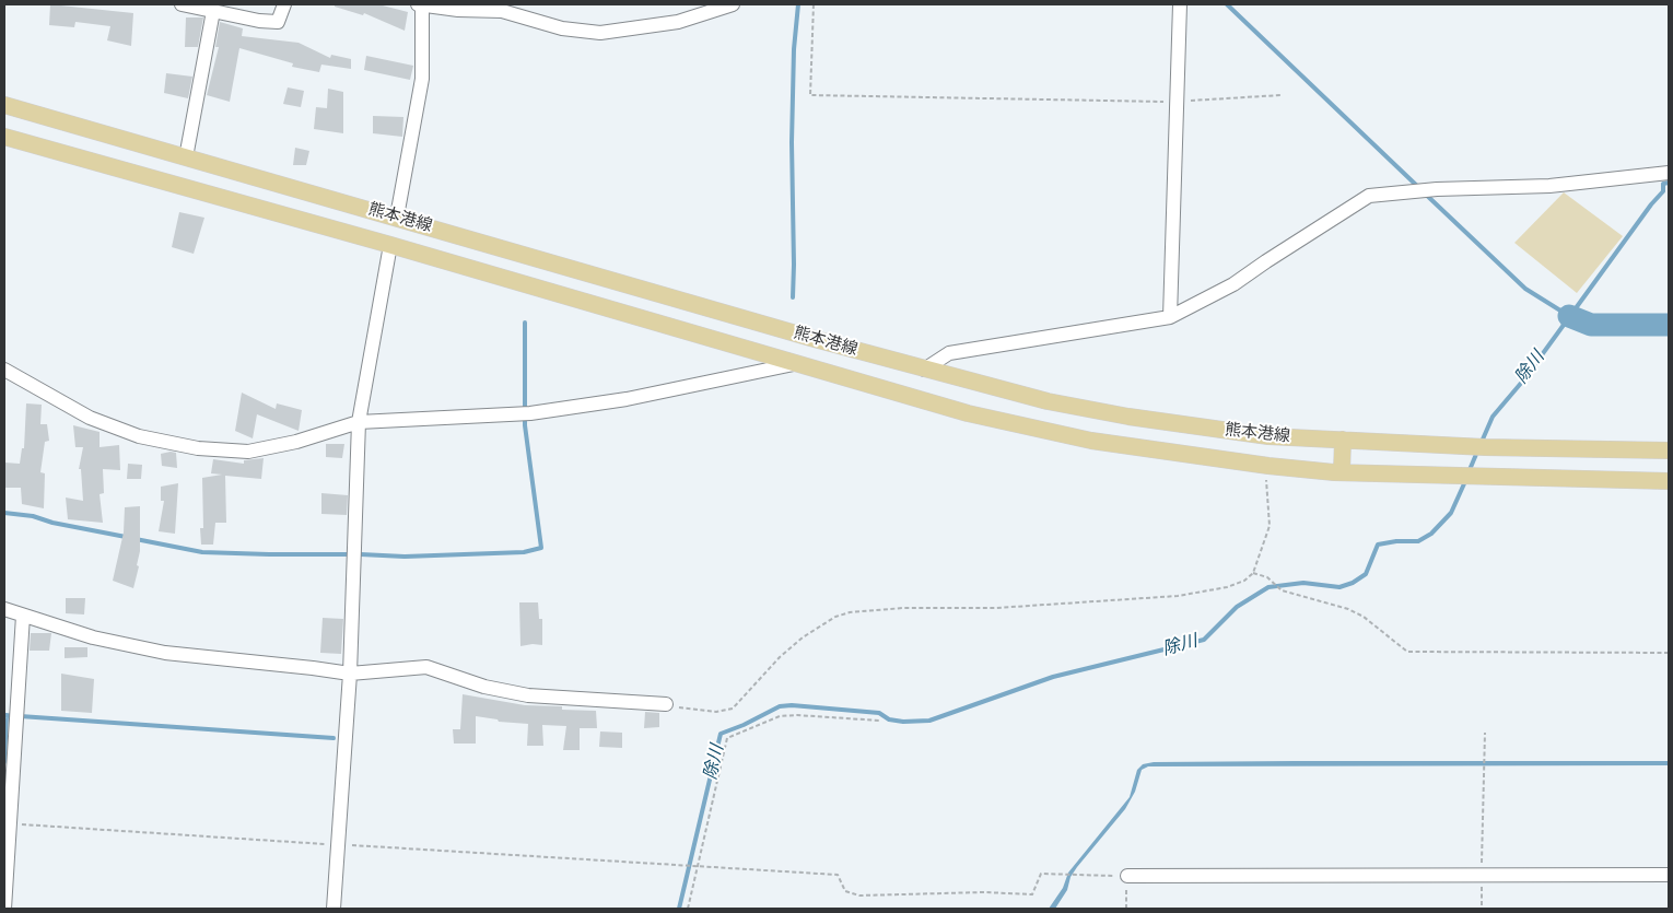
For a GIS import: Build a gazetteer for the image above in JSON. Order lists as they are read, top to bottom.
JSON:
{
  "streets": {
    "main road": ["熊本港線"]
  },
  "water": ["除川"]
}
